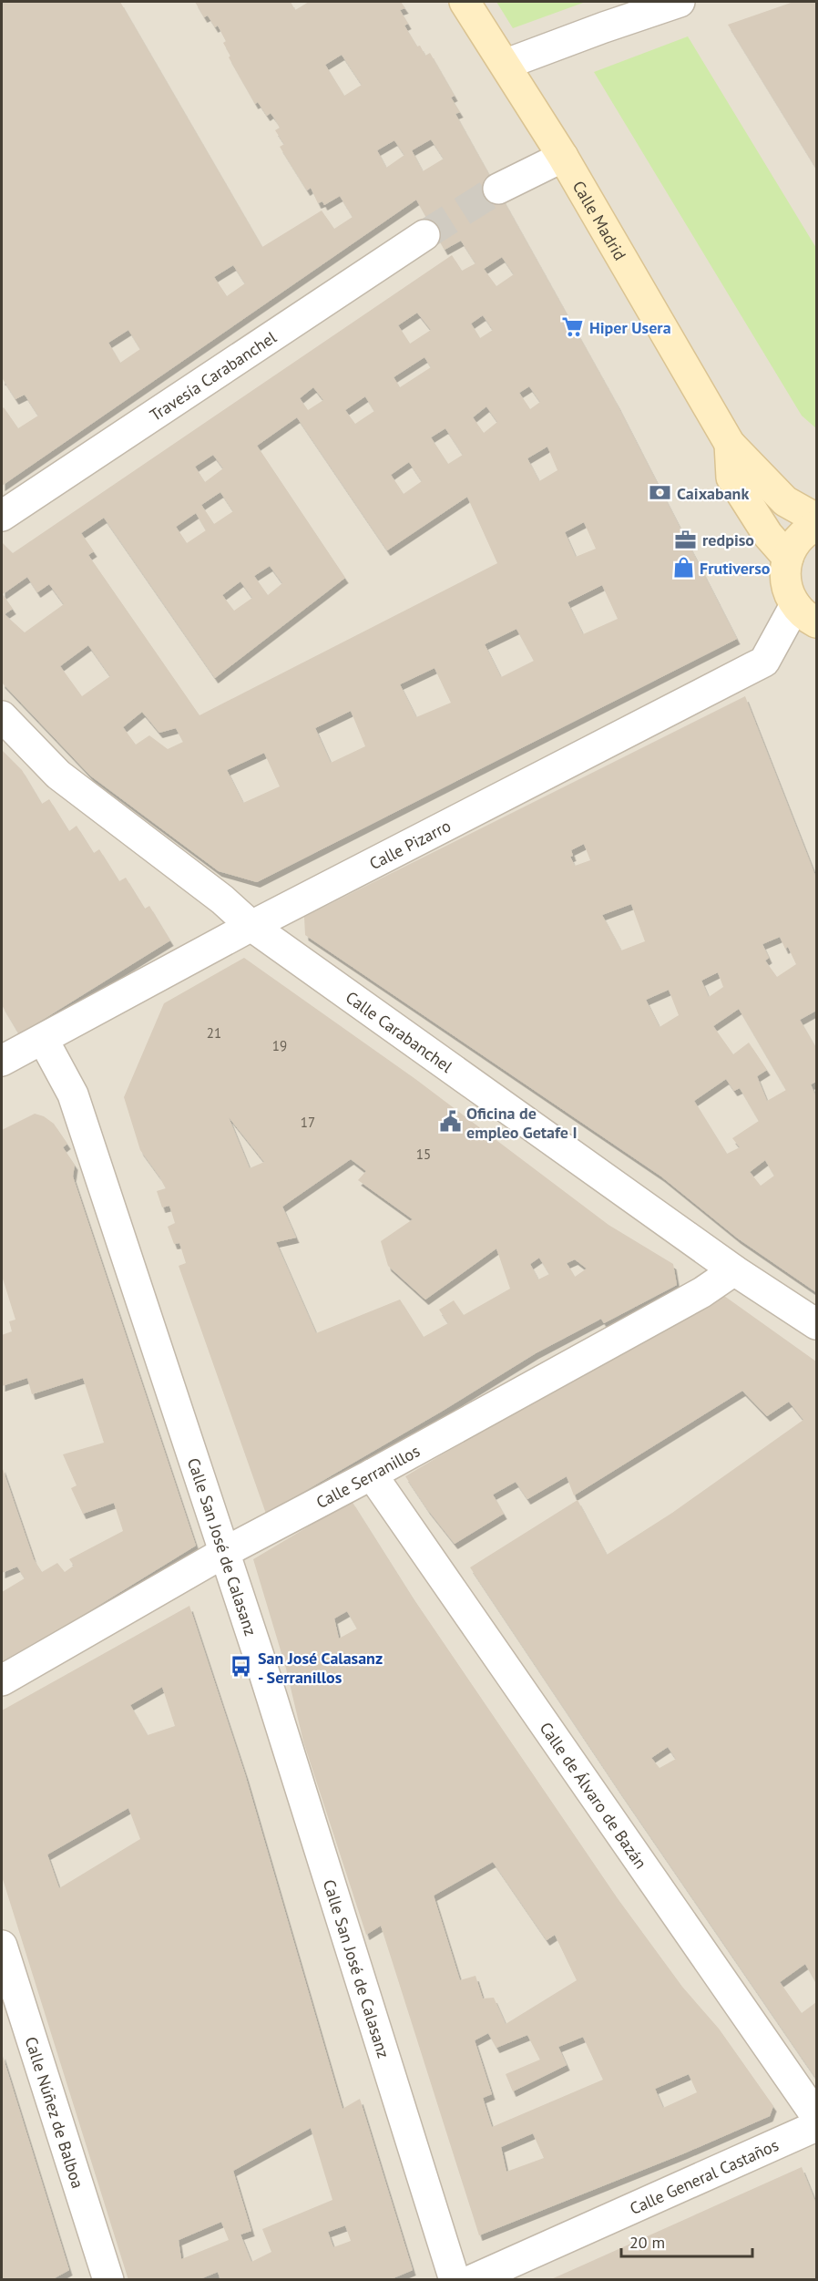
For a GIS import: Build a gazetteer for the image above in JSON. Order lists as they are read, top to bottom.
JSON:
{
  "streets": {
    "street": [
      "Calle Madrid",
      "Travesía Carabanchel",
      "Calle Pizarro",
      "Calle Carabanchel",
      "Calle Serranillos",
      "Calle San José de Calasanz",
      "Calle de Álvaro de Bazán",
      "Calle Núñez de Balboa",
      "Calle General Castaños"
    ]
  },
  "crossings": [
    ["Calle Pizarro", "Calle Carabanchel"],
    ["Calle Pizarro", "Calle San José de Calasanz"],
    ["Calle Carabanchel", "Calle Serranillos"],
    ["Calle Serranillos", "Calle San José de Calasanz"],
    ["Calle Serranillos", "Calle de Álvaro de Bazán"]
  ],
  "places": {
    "supermarket": ["Hiper Usera"],
    "bank": ["Caixabank"],
    "office": ["redpiso"],
    "shop": ["Frutiverso"],
    "public building": ["Oficina de empleo Getafe I"],
    "bus stop": ["San José Calasanz - Serranillos"]
  },
  "house_numbers": [
    "21",
    "19",
    "17",
    "15"
  ],
  "scale_bar": "20 m"
}
